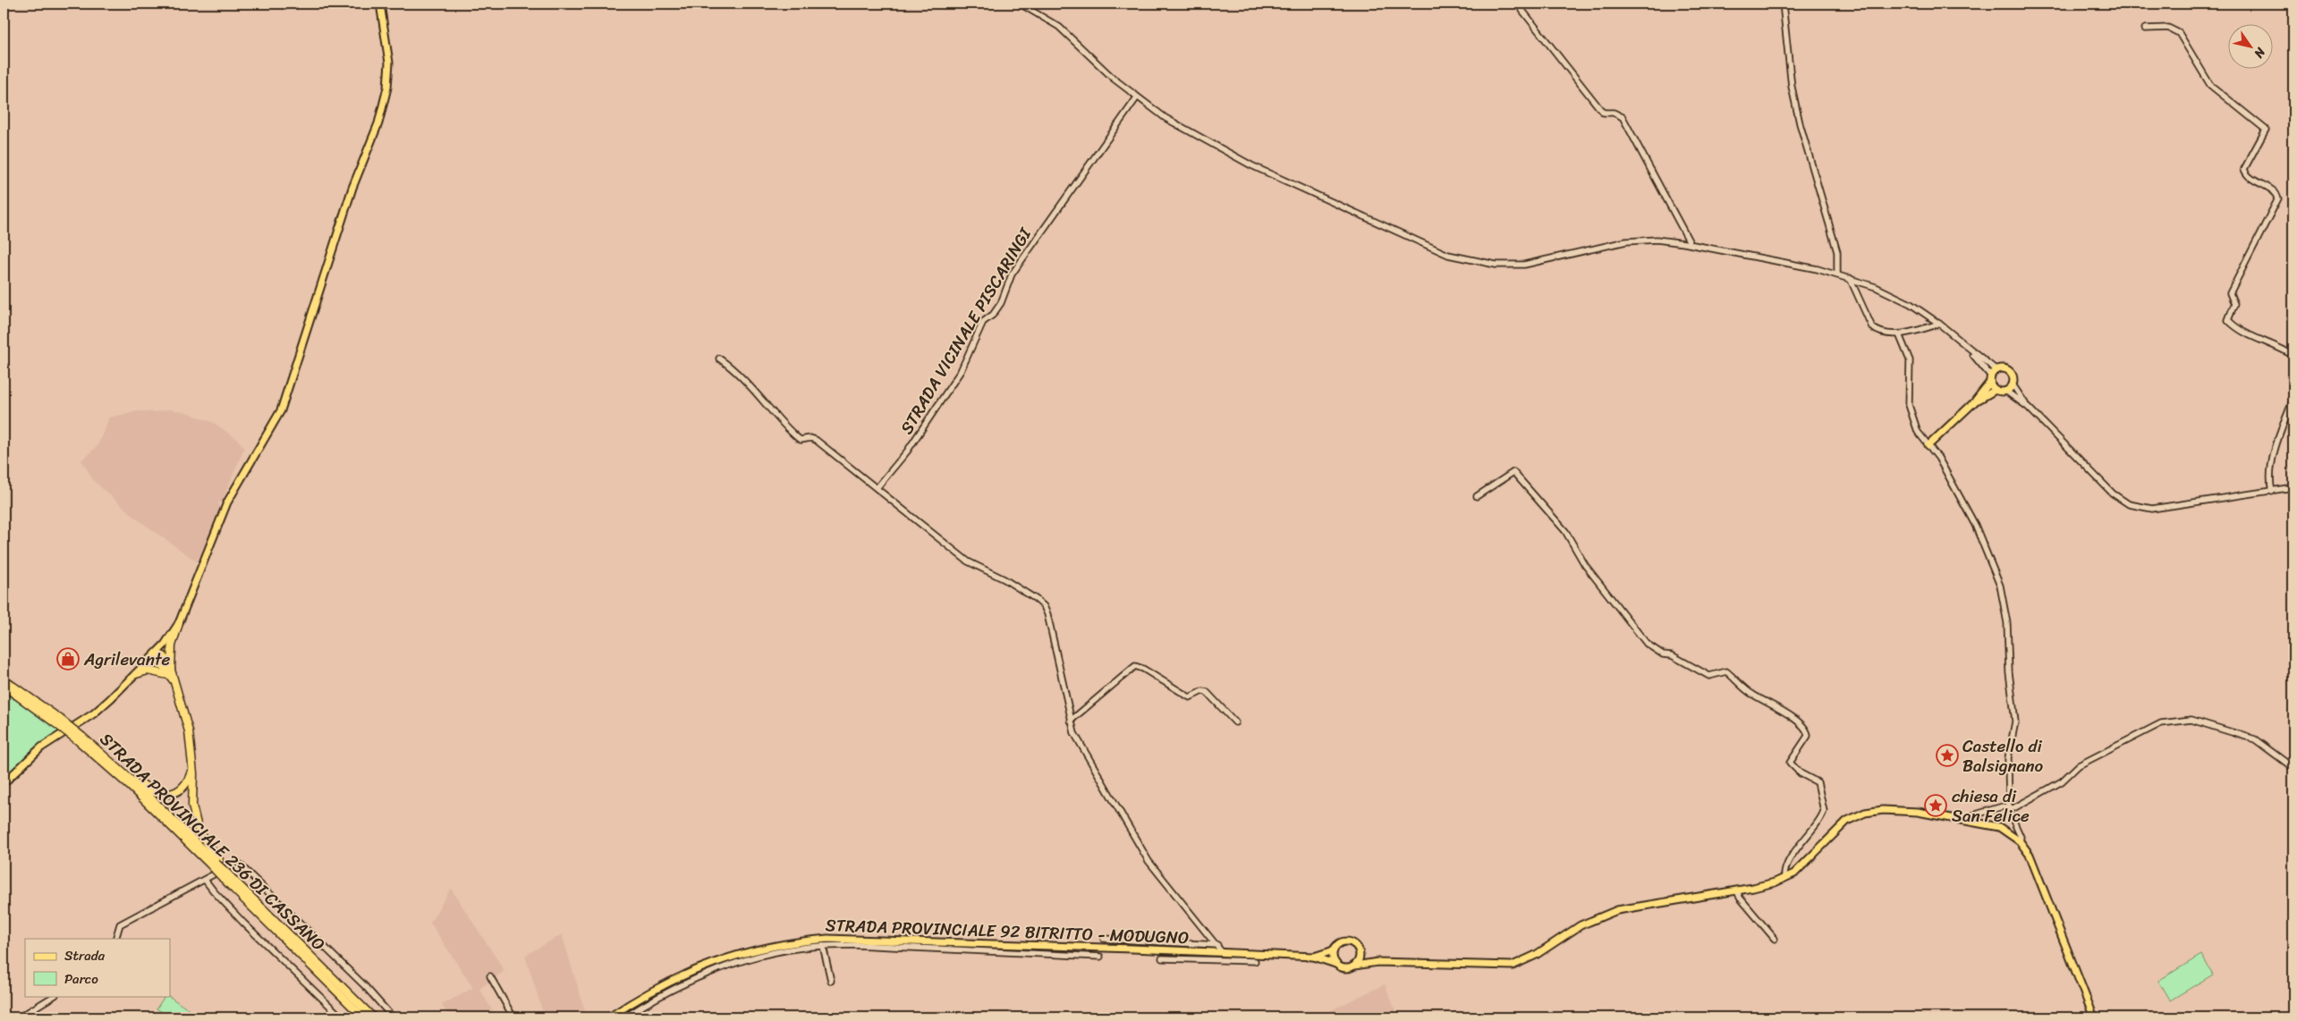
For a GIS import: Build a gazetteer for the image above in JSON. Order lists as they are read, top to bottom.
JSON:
{
  "streets": {
    "highway": ["STRADA PROVINCIALE 236 DI CASSANO"],
    "main road": ["STRADA PROVINCIALE 92 BITRITTO - MODUGNO"],
    "street": ["STRADA VICINALE PISCARINGI"]
  },
  "places": {
    "shop": ["Agrilevante"],
    "place": ["Castello di Balsignano", "chiesa di San Felice"]
  },
  "legend": ["Strada", "Parco"],
  "north": "bottom right"
}
